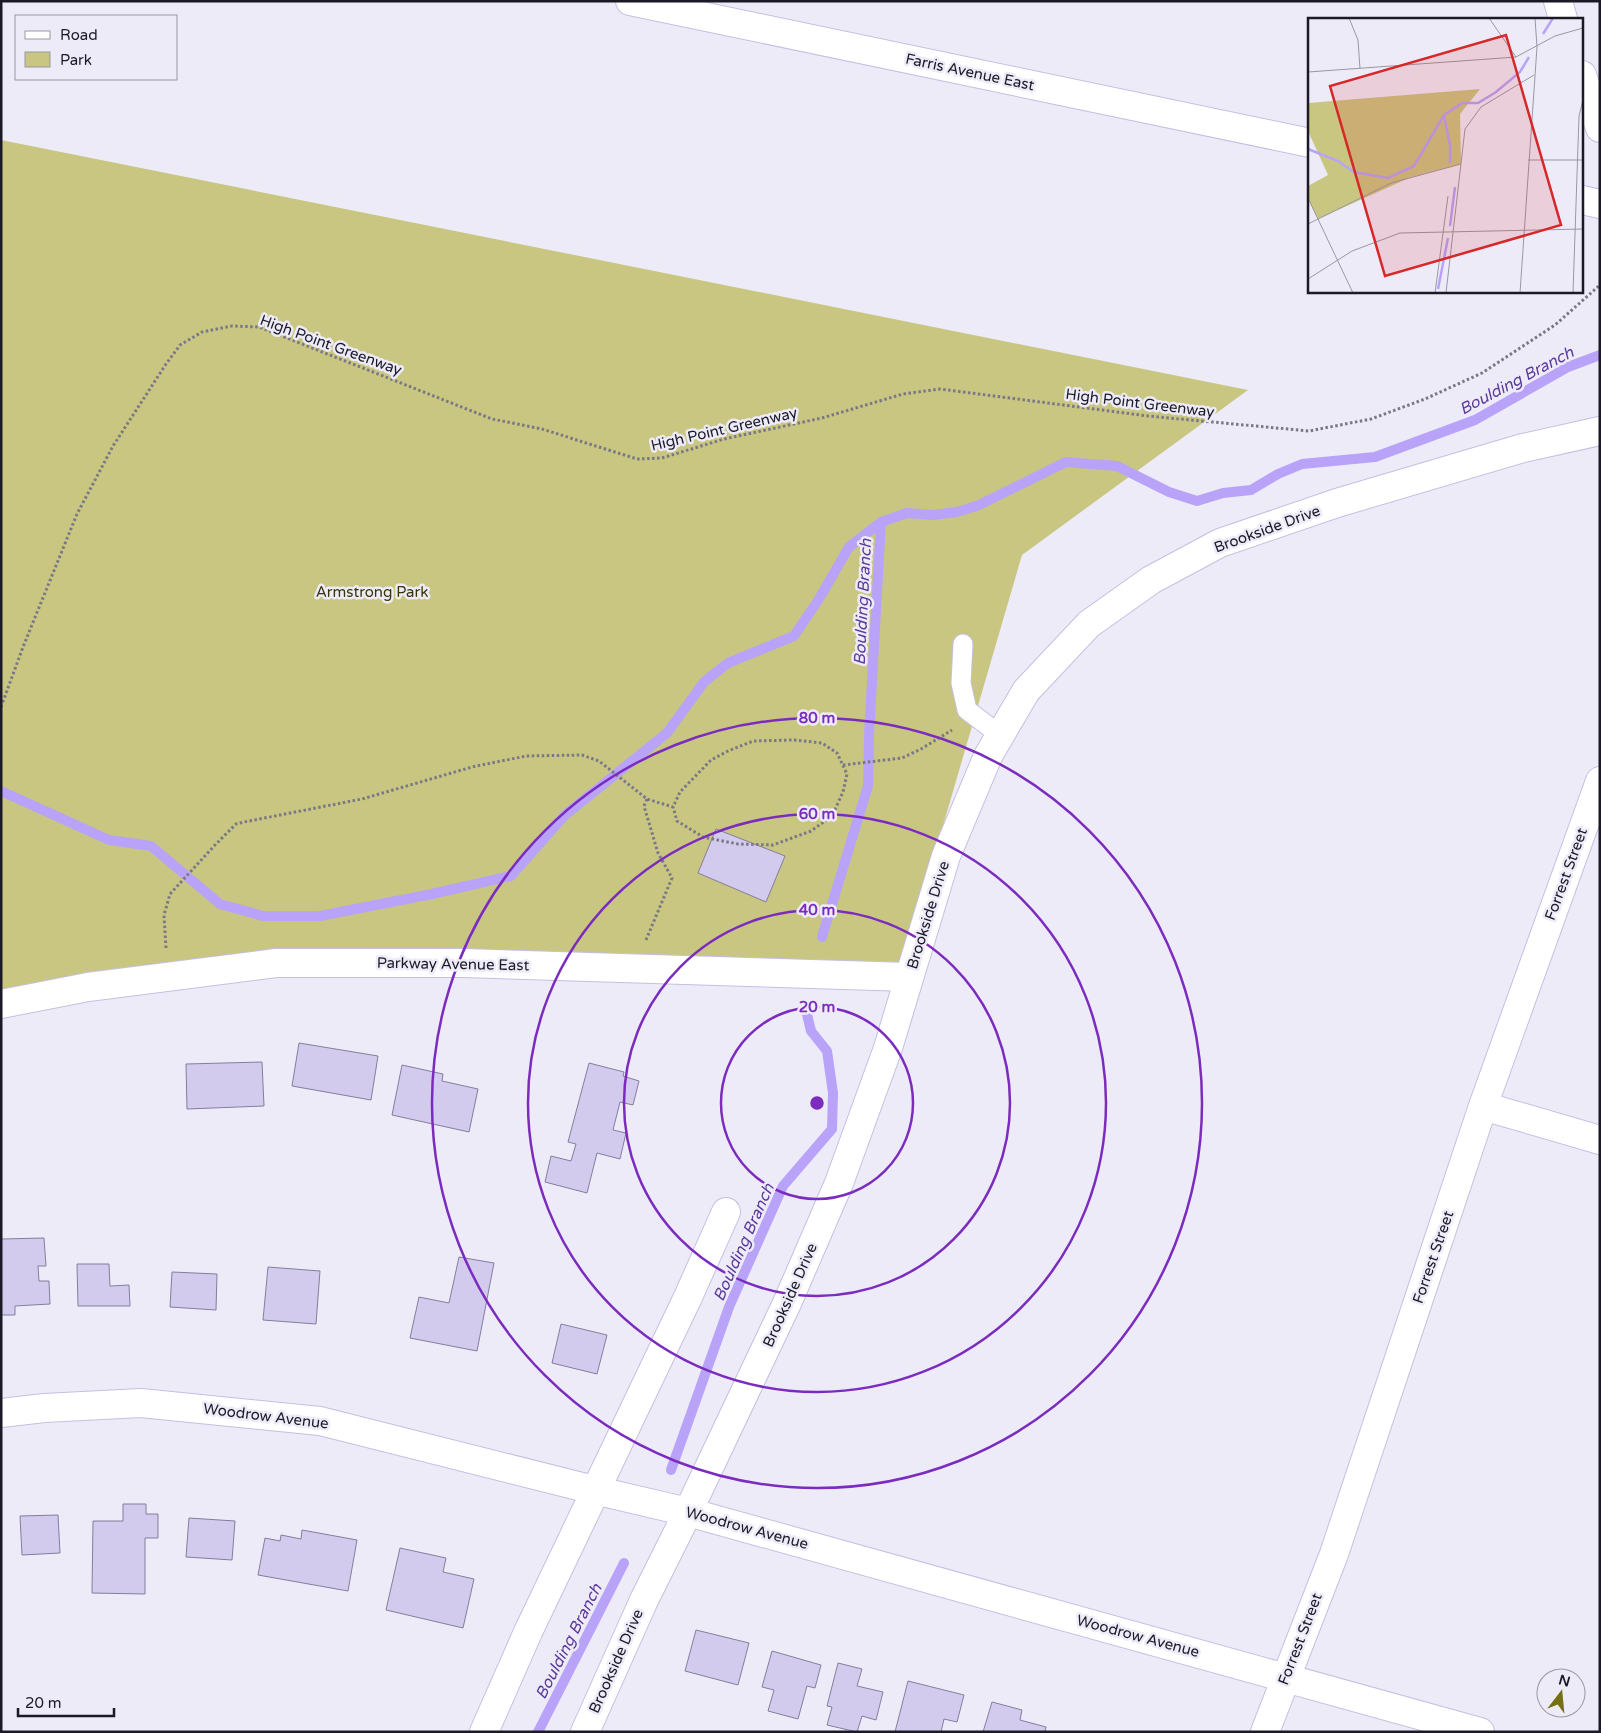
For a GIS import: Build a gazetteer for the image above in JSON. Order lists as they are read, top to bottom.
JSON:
{
  "streets": {
    "street": [
      "Farris Avenue East",
      "Brookside Drive",
      "Forrest Street",
      "Parkway Avenue East",
      "Woodrow Avenue"
    ],
    "path": ["High Point Greenway"]
  },
  "crossings": [
    ["Brookside Drive", "Parkway Avenue East"],
    ["Brookside Drive", "Woodrow Avenue"],
    ["Forrest Street", "Woodrow Avenue"]
  ],
  "water": ["Boulding Branch"],
  "parks": ["Armstrong Park"],
  "legend": ["Road", "Park"],
  "scale_bar": "20 m",
  "north": "top",
  "rings": [
    "80 m",
    "60 m",
    "40 m",
    "20 m"
  ]
}
